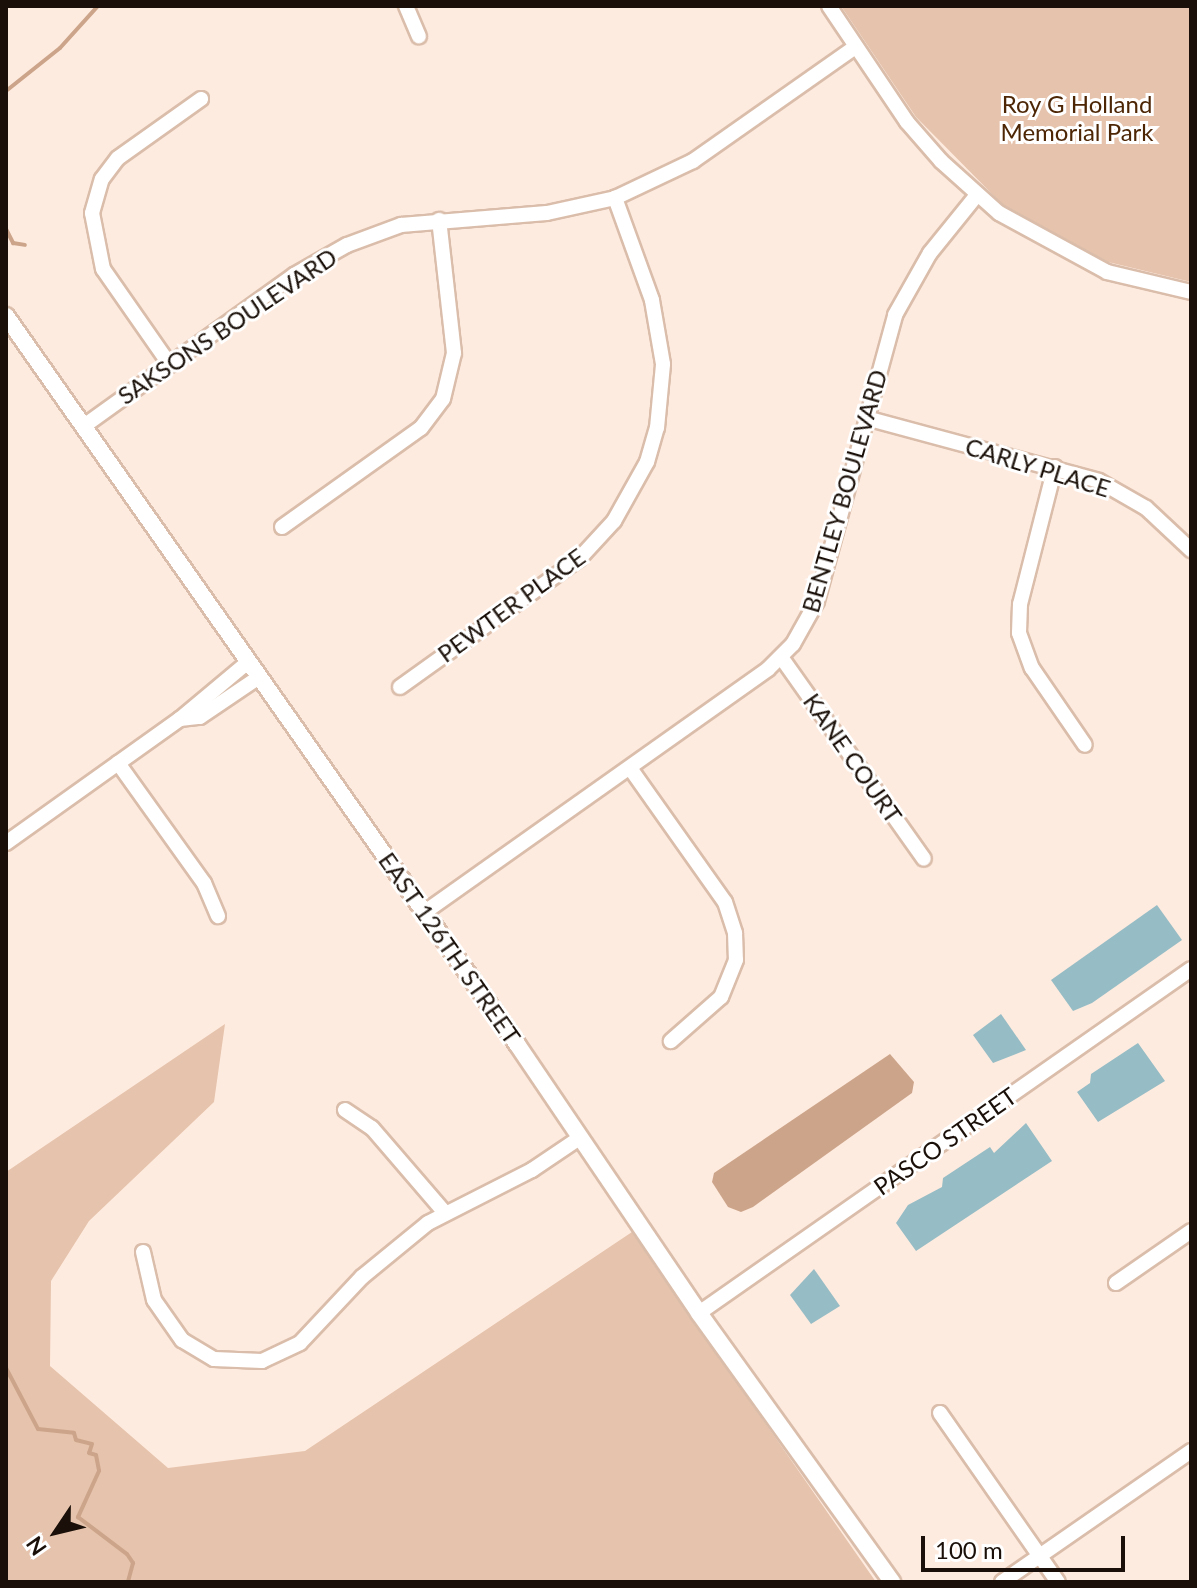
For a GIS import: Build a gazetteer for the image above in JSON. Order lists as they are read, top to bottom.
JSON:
{
  "streets": {
    "main road": ["EAST 126TH STREET"],
    "street": [
      "SAKSONS BOULEVARD",
      "CARLY PLACE",
      "BENTLEY BOULEVARD",
      "PEWTER PLACE",
      "KANE COURT",
      "PASCO STREET"
    ]
  },
  "crossings": [
    ["SAKSONS BOULEVARD", "PEWTER PLACE"],
    ["SAKSONS BOULEVARD", "EAST 126TH STREET"],
    ["CARLY PLACE", "BENTLEY BOULEVARD"],
    ["BENTLEY BOULEVARD", "KANE COURT"],
    ["BENTLEY BOULEVARD", "EAST 126TH STREET"],
    ["EAST 126TH STREET", "PASCO STREET"]
  ],
  "parks": ["Roy G Holland Memorial Park"],
  "scale_bar": "100 m",
  "north": "bottom left"
}
